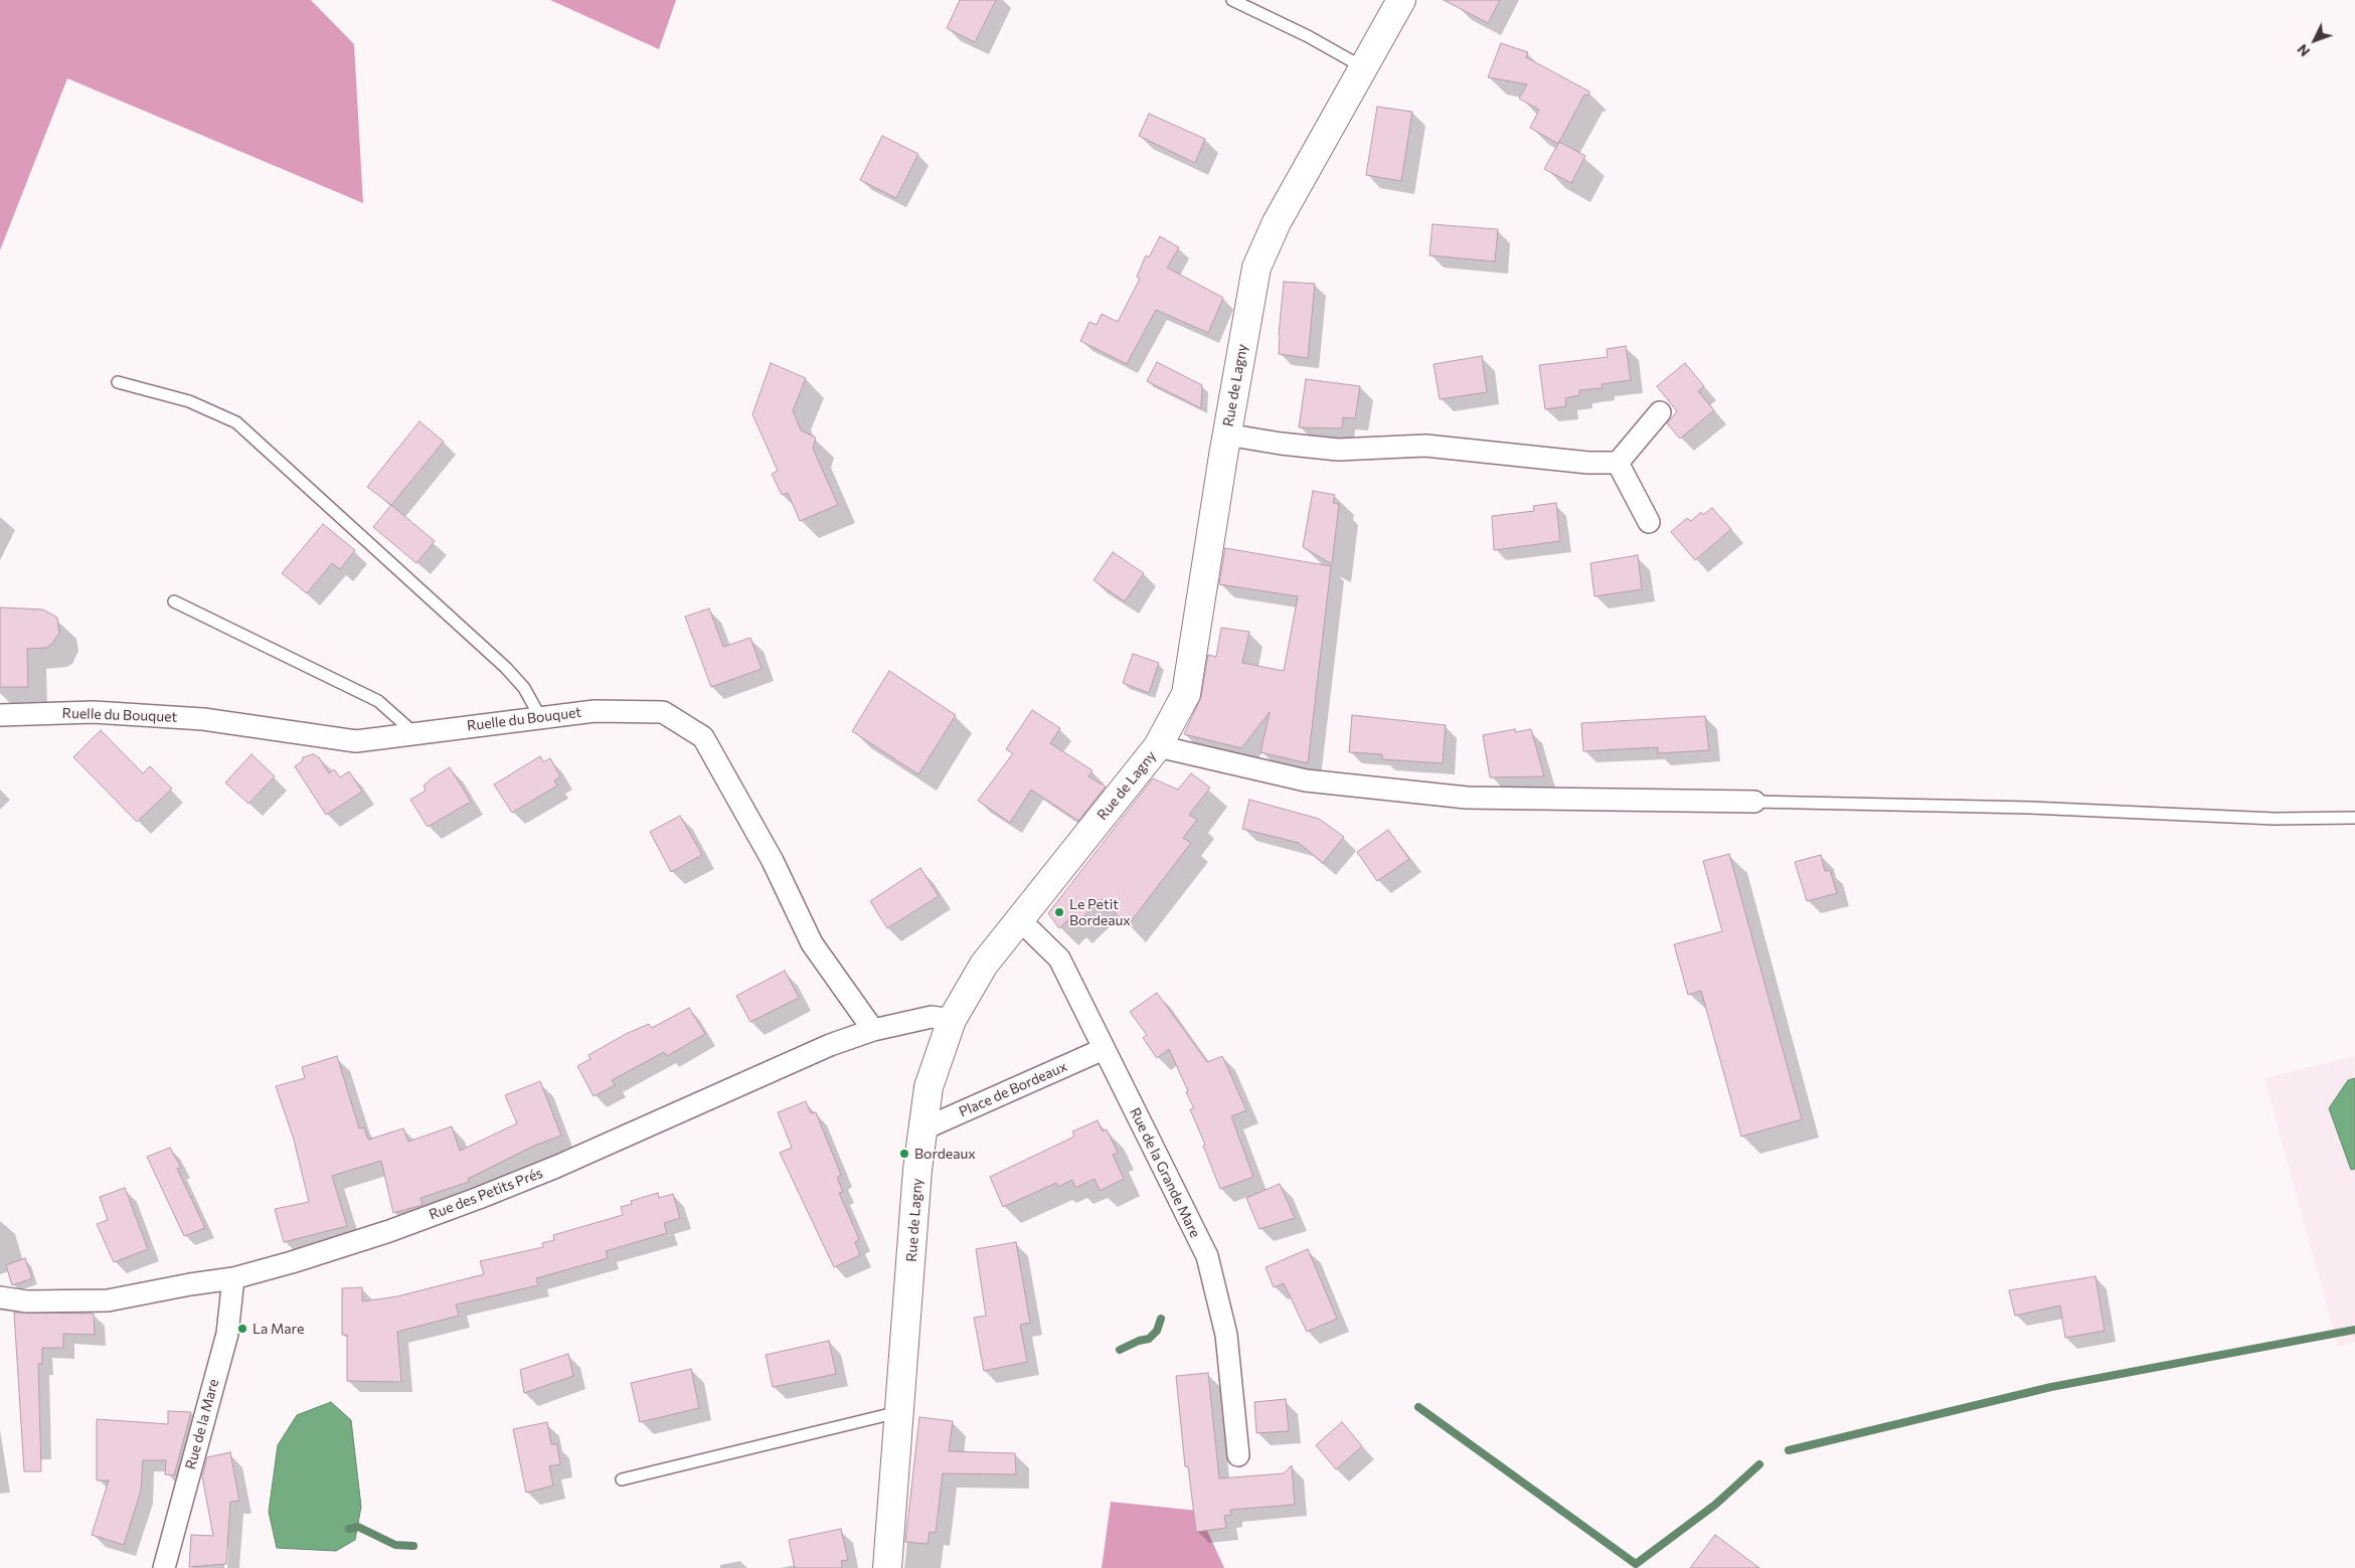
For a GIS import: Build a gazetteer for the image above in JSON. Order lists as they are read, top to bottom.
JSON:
{
  "streets": {
    "main road": ["Rue de Lagny"],
    "street": [
      "Ruelle du Bouquet",
      "Place de Bordeaux",
      "Rue de la Grande Mare",
      "Rue des Petits Prés",
      "Rue de la Mare"
    ]
  },
  "crossings": [
    ["Rue de Lagny", "Place de Bordeaux"],
    ["Rue de Lagny", "Rue de la Grande Mare"],
    ["Rue de Lagny", "Rue des Petits Prés"],
    ["Ruelle du Bouquet", "Rue des Petits Prés"],
    ["Place de Bordeaux", "Rue de la Grande Mare"],
    ["Rue des Petits Prés", "Rue de la Mare"]
  ],
  "places": ["Le Petit Bordeaux", "Bordeaux", "La Mare"],
  "north": "bottom left"
}
